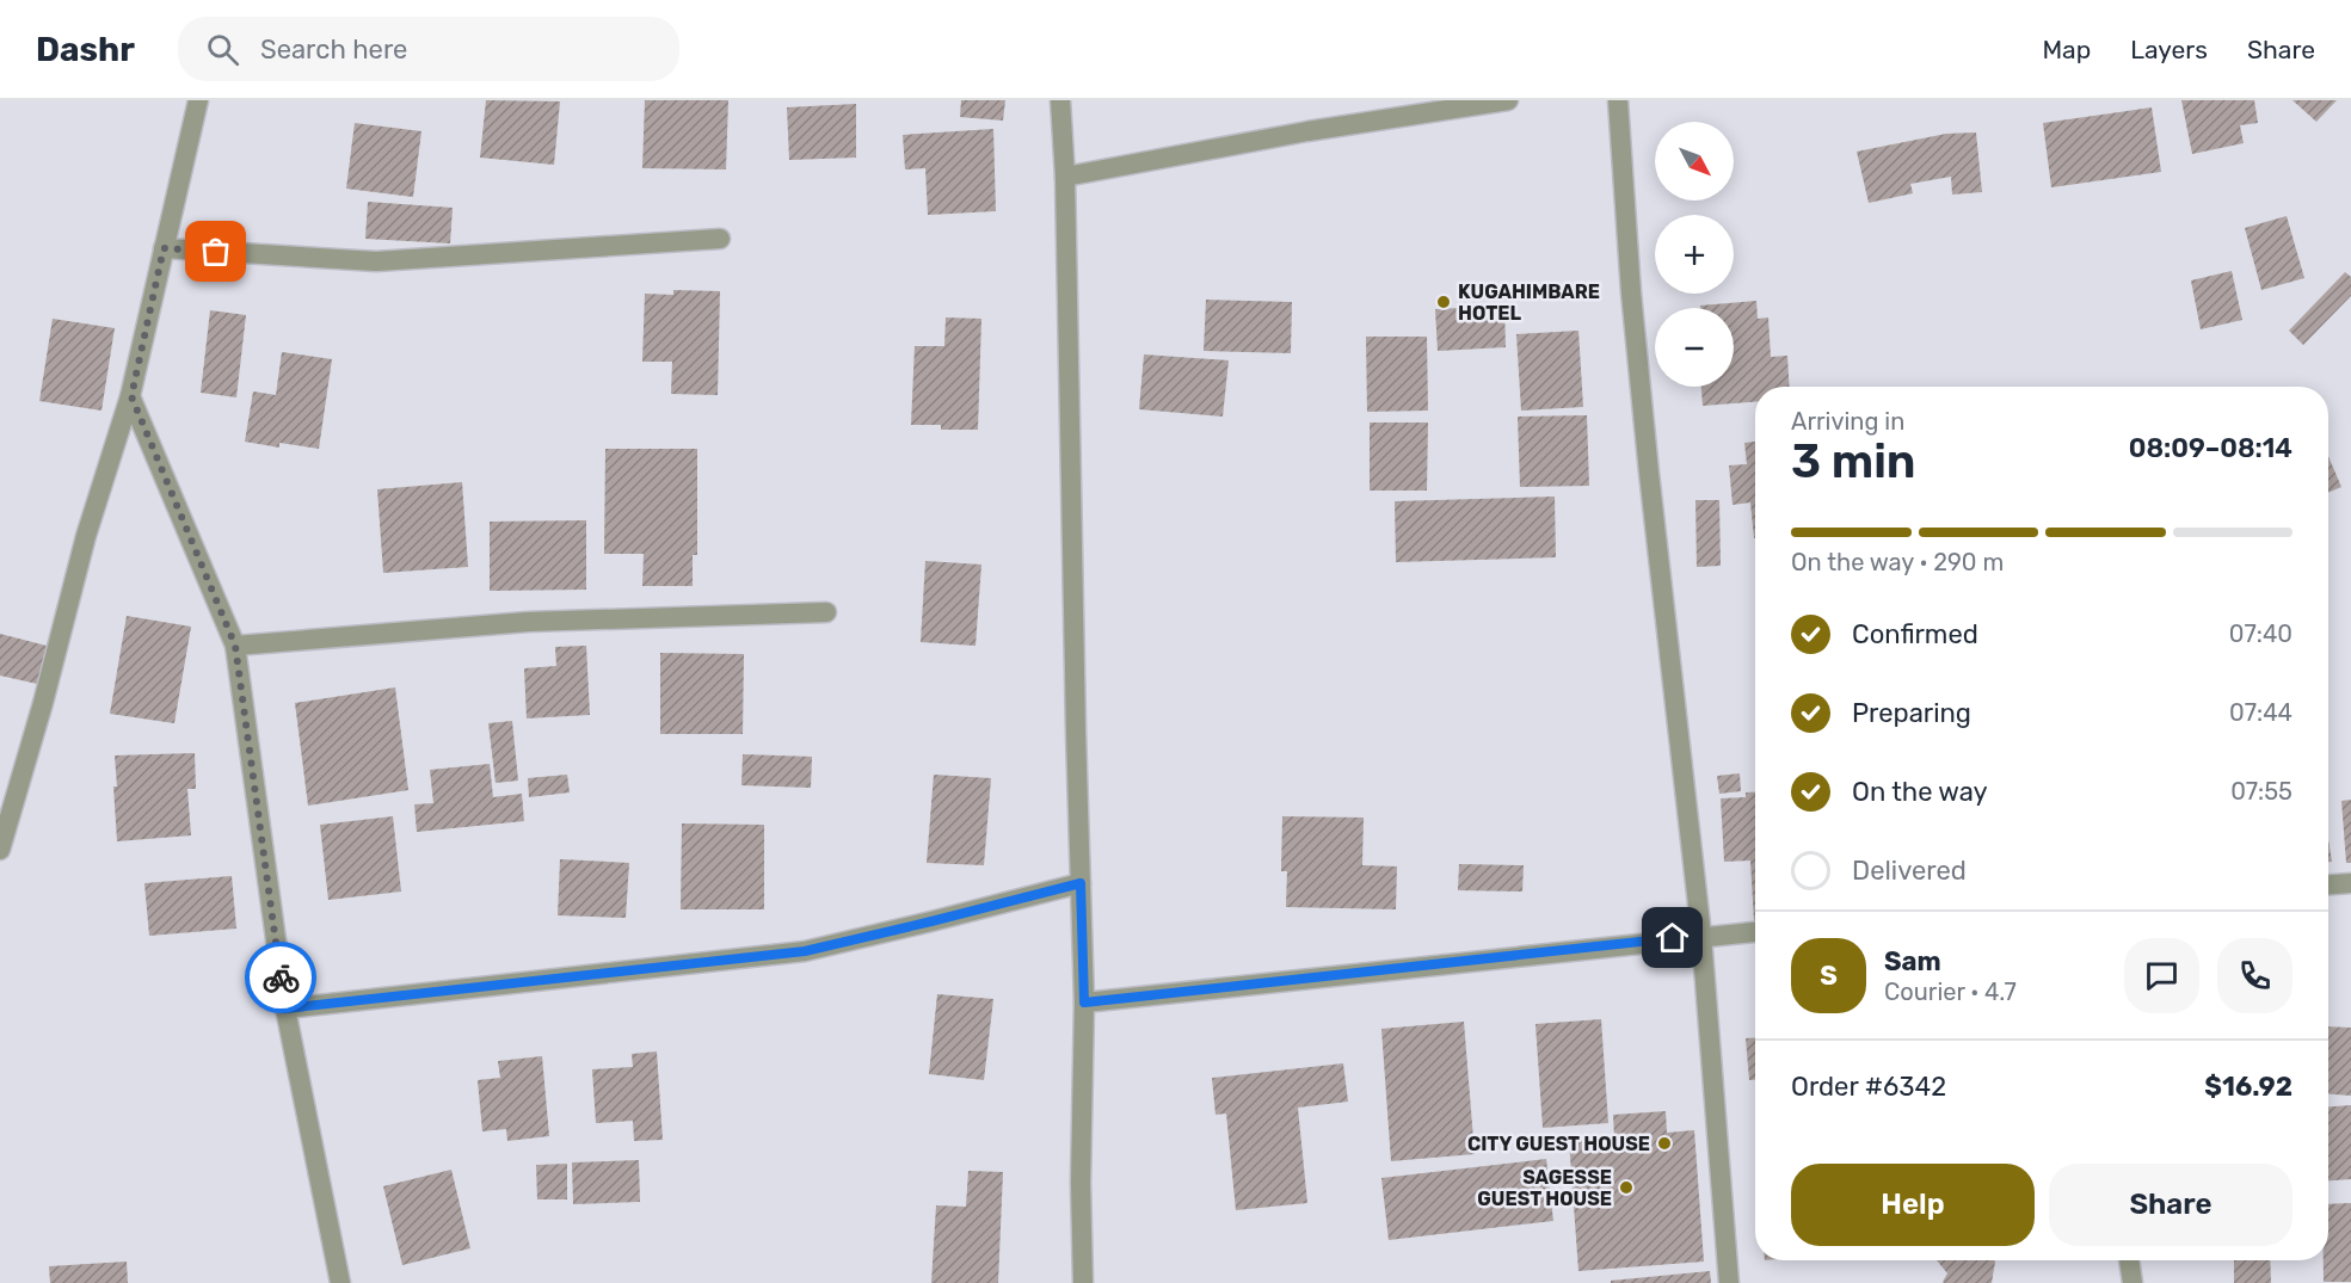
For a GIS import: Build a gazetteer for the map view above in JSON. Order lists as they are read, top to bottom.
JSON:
{
  "places": ["KUGAHIMBARE HOTEL", "CITY GUEST HOUSE", "SAGESSE GUEST HOUSE"],
  "north": "bottom right",
  "page": {
    "header": "Dashr",
    "search": "Search here",
    "nav": ["Map", "Layers", "Share"],
    "map_buttons": ["+", "−"],
    "heading": ["3 min", "Arriving in", "08:09–08:14"],
    "panel": [
      "Sam",
      "Courier · 4.7",
      "Order #6342",
      "$16.92"
    ],
    "bar": "On the way · 290 m",
    "list": [
      ["Confirmed", "07:40"],
      ["Preparing", "07:44"],
      ["On the way", "07:55"],
      "Delivered"
    ],
    "round": "S",
    "buttons": ["Help", "Share"]
  }
}
